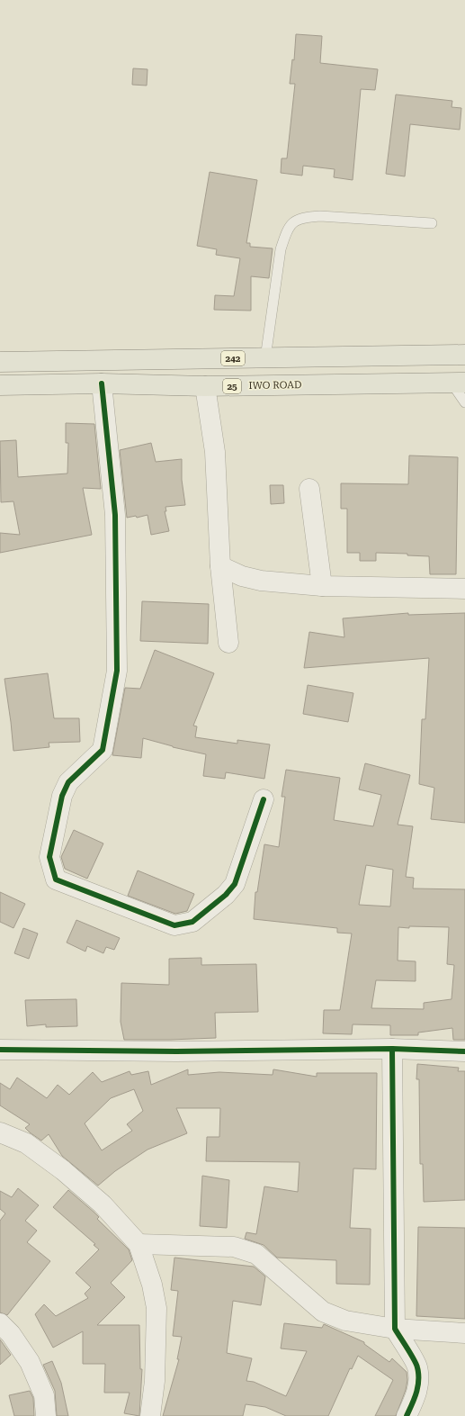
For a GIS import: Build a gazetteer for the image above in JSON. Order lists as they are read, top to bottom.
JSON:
{
  "streets": {
    "main road": ["242", "IWO ROAD", "25"]
  }
}
